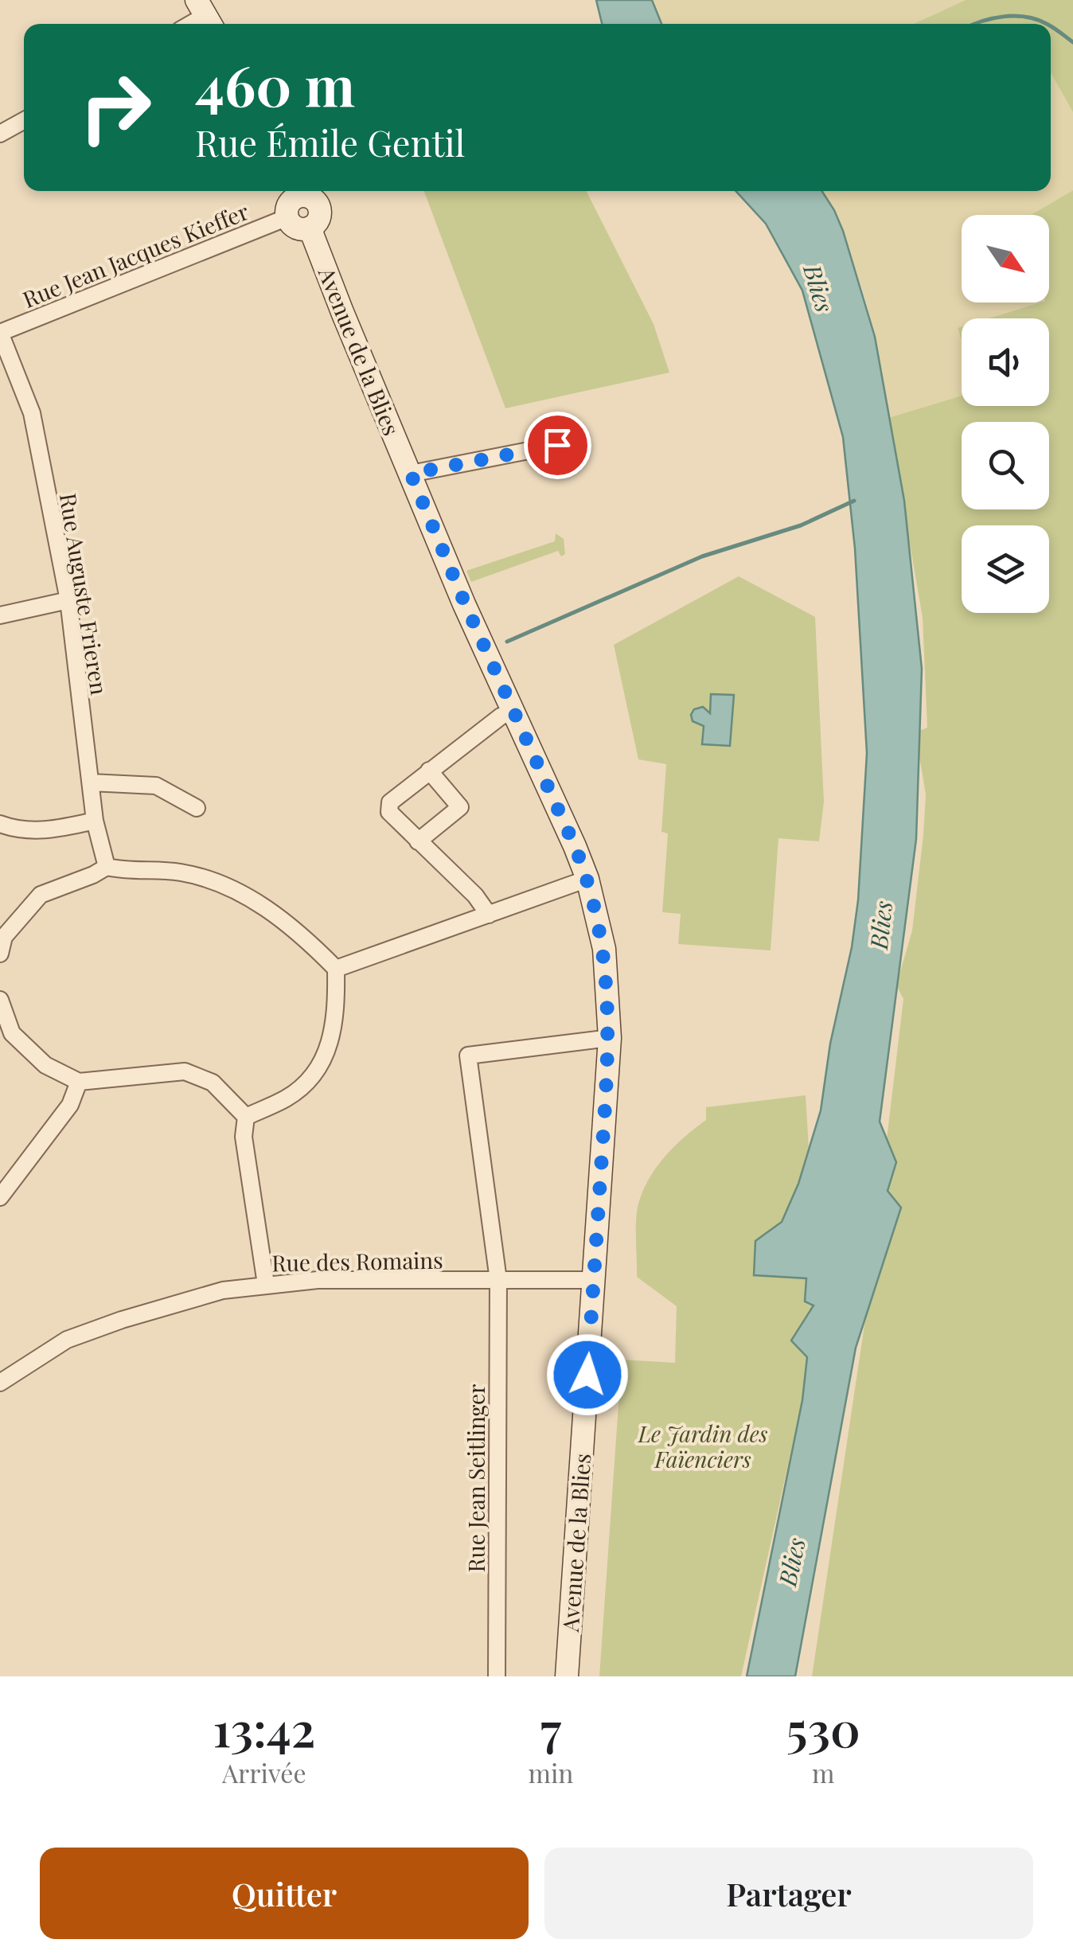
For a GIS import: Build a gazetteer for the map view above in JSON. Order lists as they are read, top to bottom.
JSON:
{
  "streets": {
    "main road": ["Avenue de la Blies"],
    "street": [
      "Rue Jean Jacques Kieffer",
      "Rue Auguste Frieren",
      "Rue des Romains",
      "Rue Jean Seitlinger"
    ]
  },
  "crossings": [
    ["Rue Jean Jacques Kieffer", "Avenue de la Blies"],
    ["Rue Jean Jacques Kieffer", "Rue Auguste Frieren"],
    ["Avenue de la Blies", "Rue des Romains"],
    ["Avenue de la Blies", "Rue Jean Seitlinger"],
    ["Rue des Romains", "Rue Jean Seitlinger"]
  ],
  "water": ["Blies"],
  "parks": ["Le Jardin des Faïenciers"],
  "north": "bottom right",
  "page": {
    "turn": ["460 m", "Rue Émile Gentil"],
    "eta": [
      "13:42",
      "Arrivée",
      "7",
      "min",
      "530",
      "m"
    ],
    "buttons": ["Quitter", "Partager"]
  }
}
